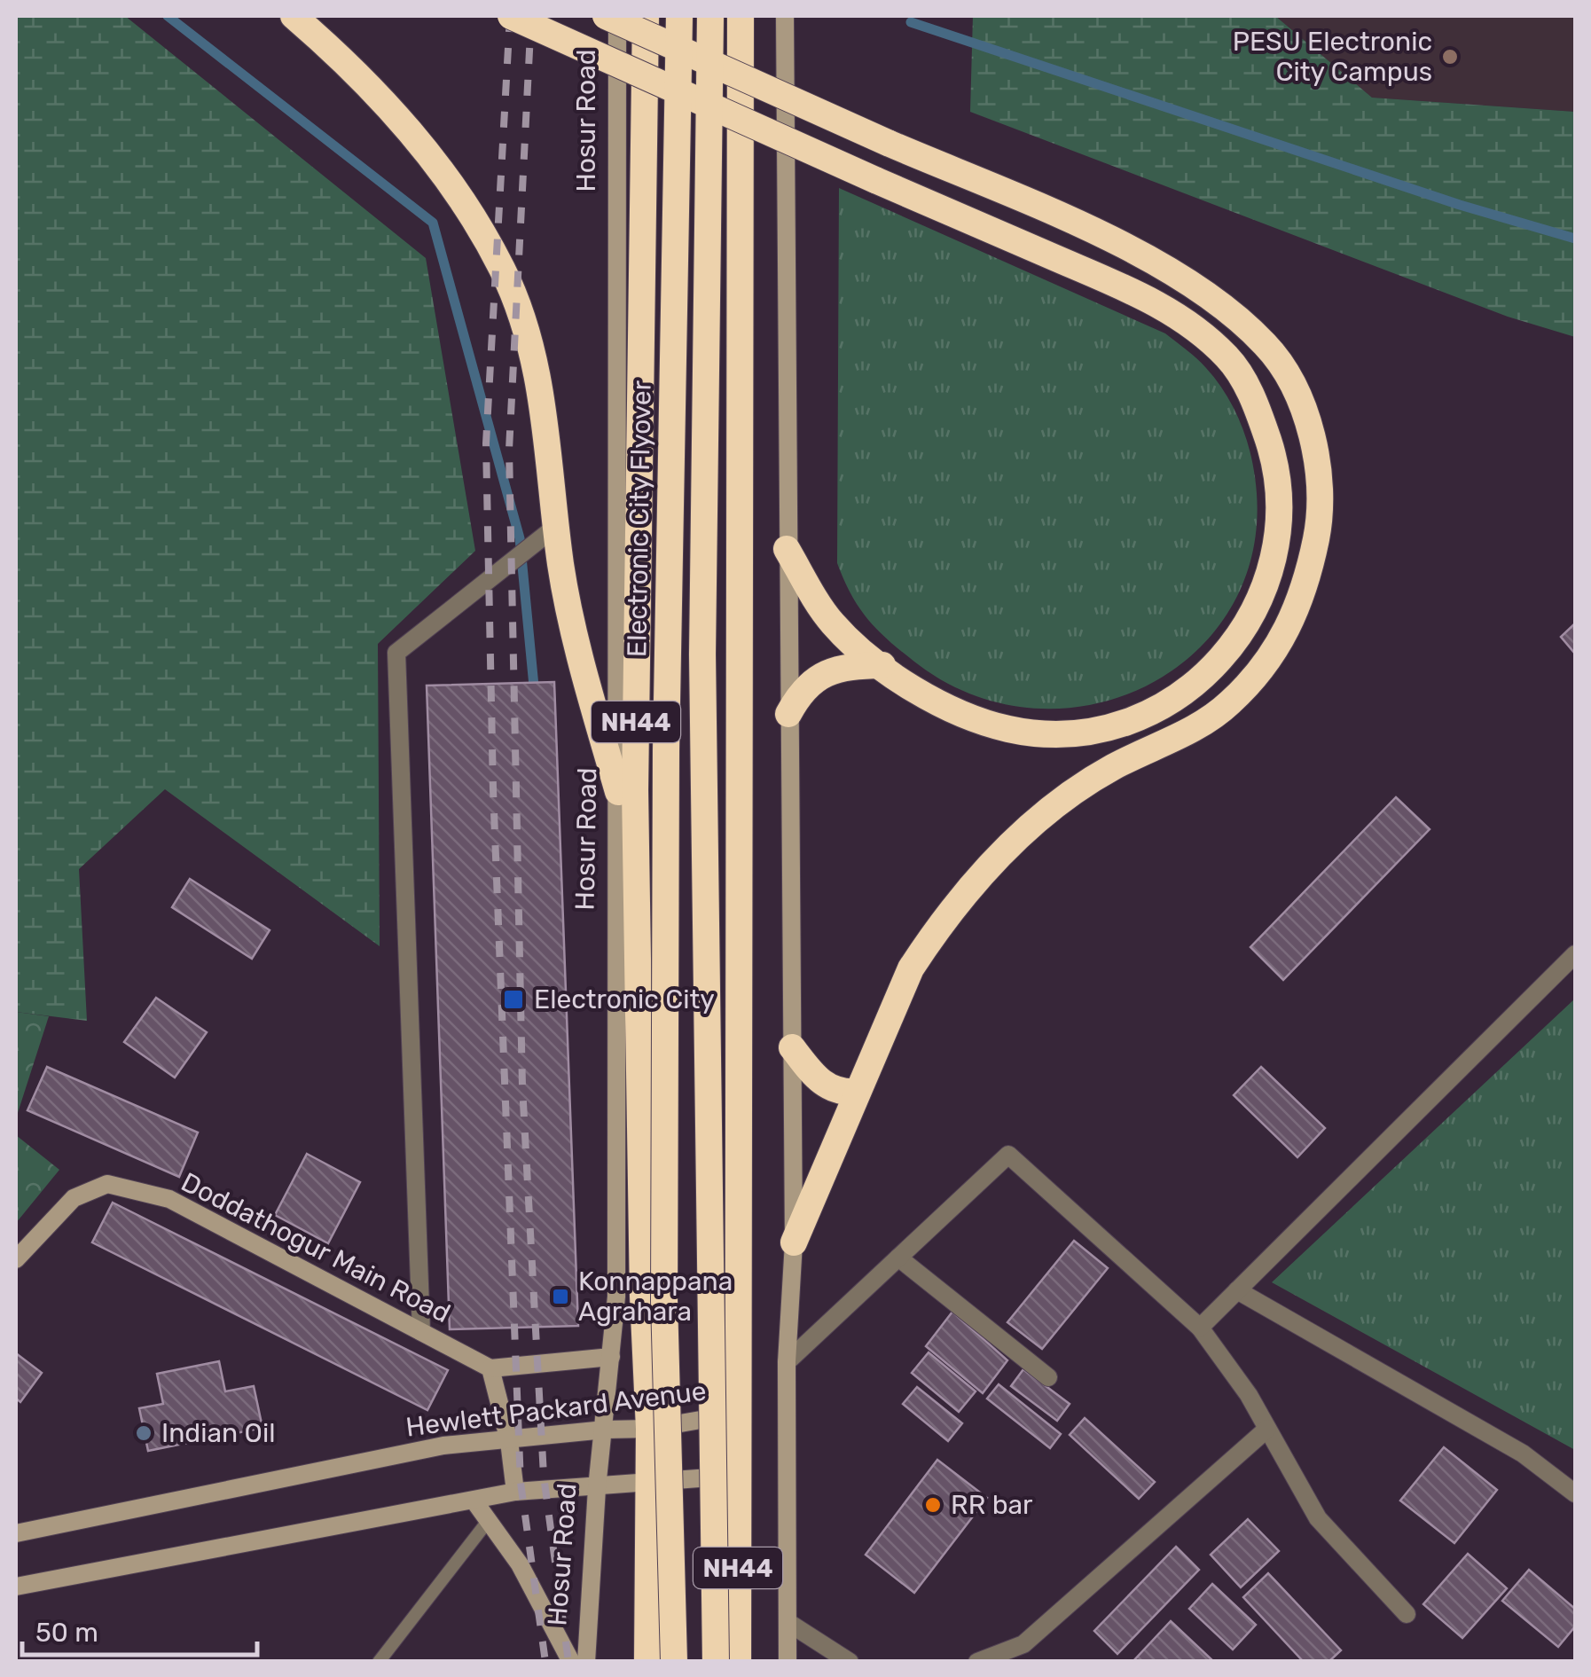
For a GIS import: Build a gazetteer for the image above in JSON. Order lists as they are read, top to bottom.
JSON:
{
  "streets": {
    "highway": ["Hosur Road", "Electronic City Flyover", "NH44"],
    "street": ["Doddathogur Main Road", "Hewlett Packard Avenue"]
  },
  "crossings": [
    ["Hosur Road", "Hewlett Packard Avenue"],
    ["NH44", "Hewlett Packard Avenue"]
  ],
  "places": {
    "other": ["PESU Electronic City Campus", "Indian Oil", "RR bar"],
    "transit": ["Electronic City", "Konnappana Agrahara"]
  },
  "scale_bar": "50 m"
}
